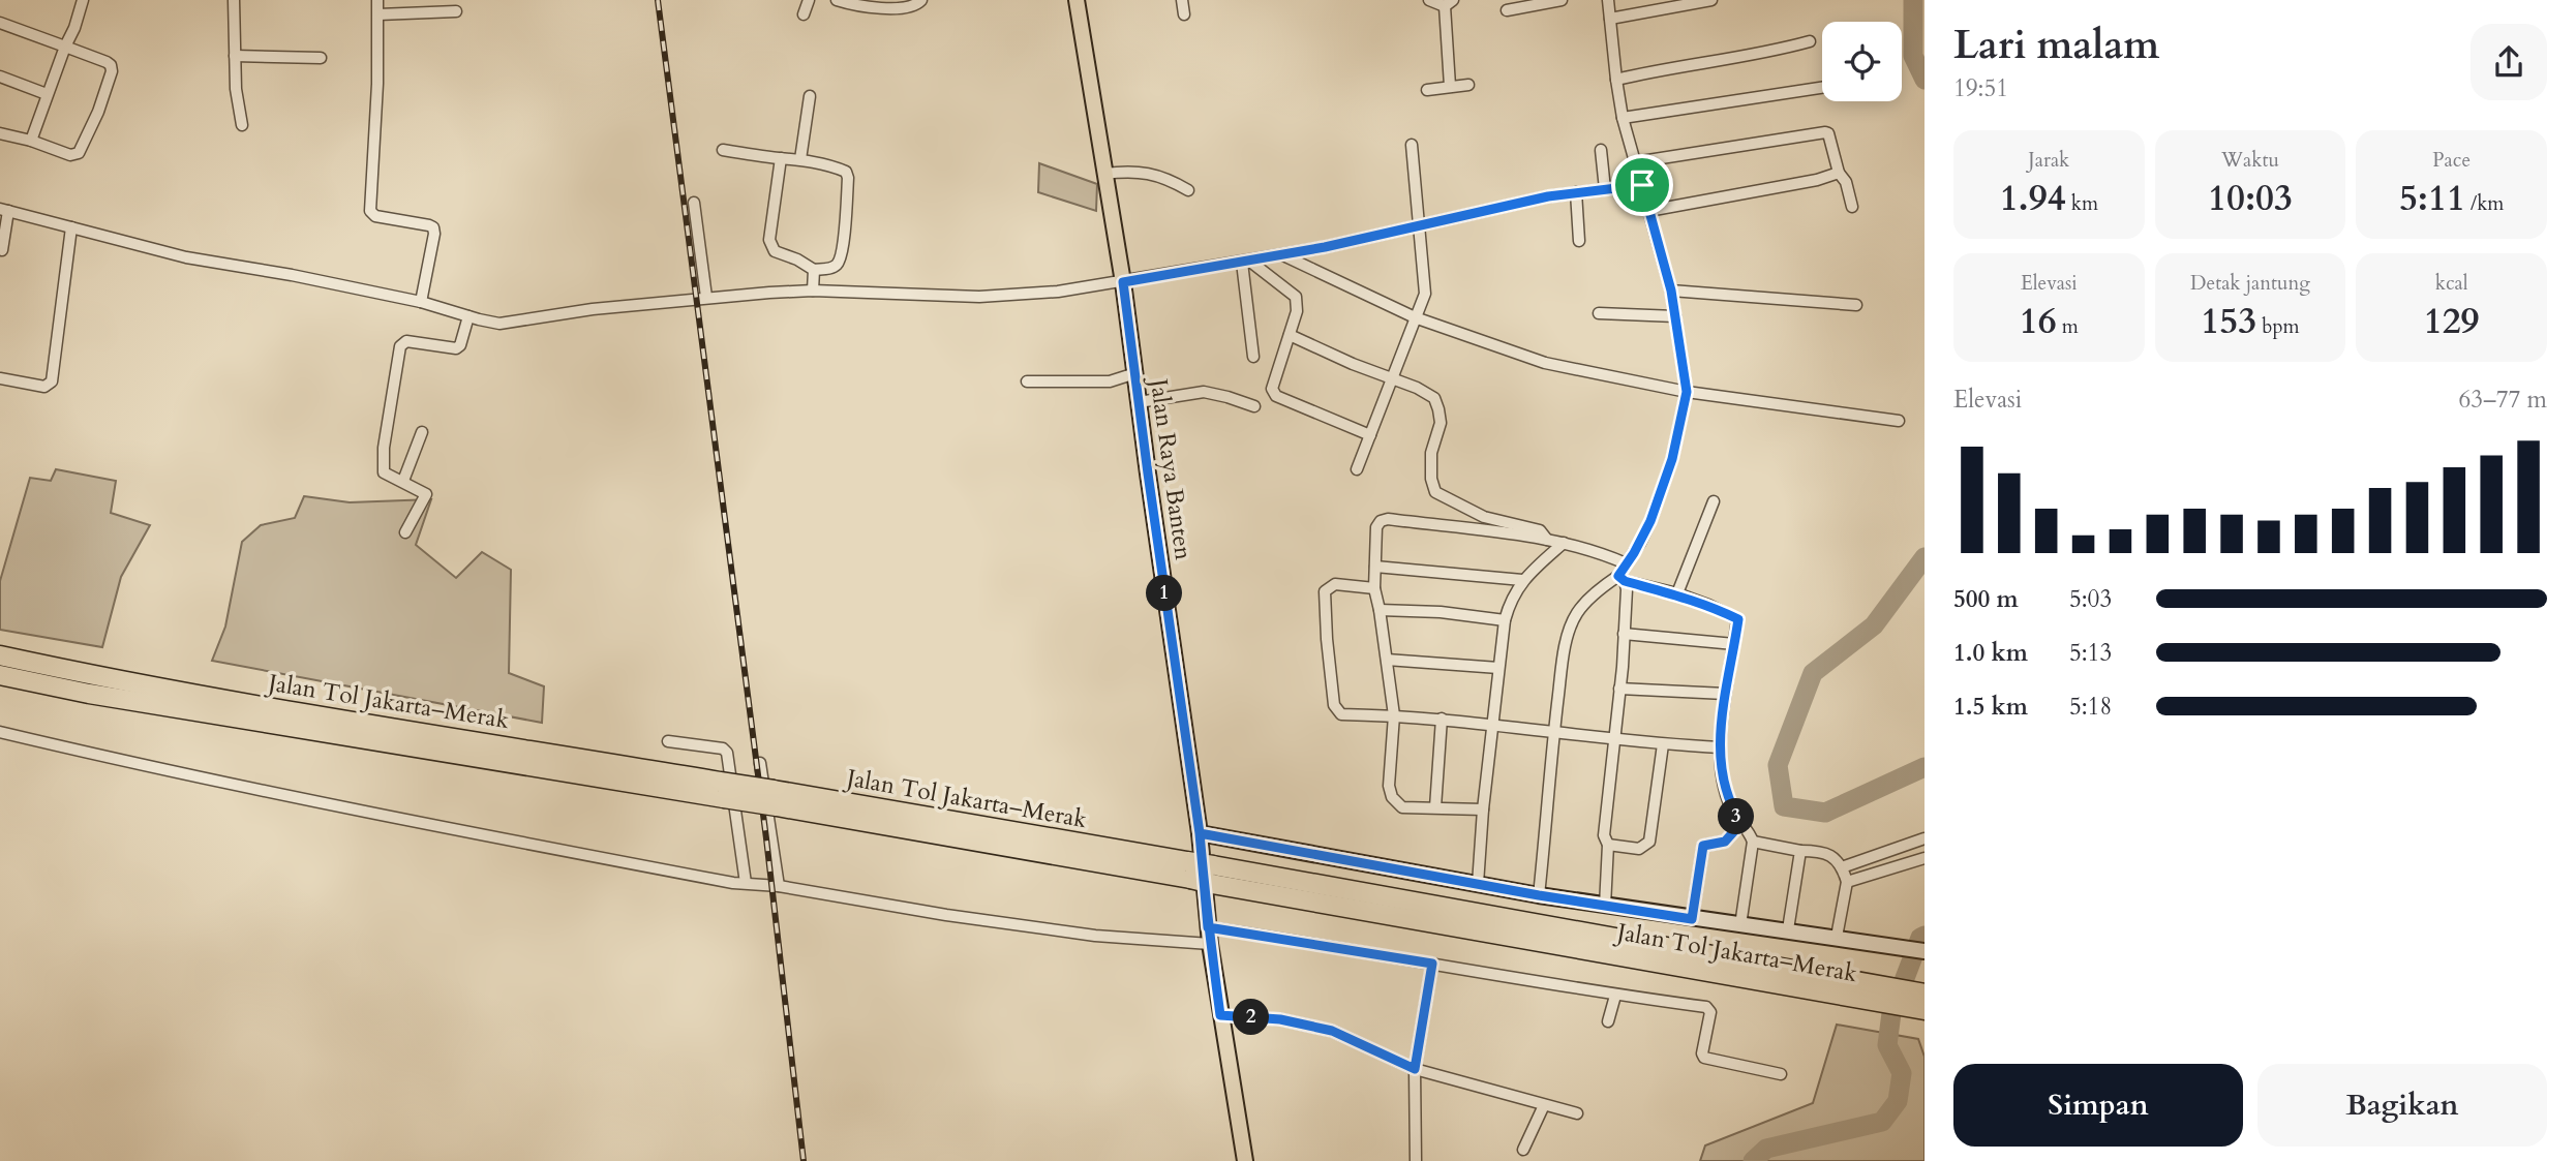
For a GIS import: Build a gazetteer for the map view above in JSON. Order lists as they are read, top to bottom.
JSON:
{
  "streets": {
    "highway": ["Jalan Tol Jakarta–Merak"],
    "main road": ["Jalan Raya Banten"]
  },
  "page": {
    "heading": ["Lari malam", "19:51"],
    "stats": [
      ["Jarak", "1.94 km"],
      ["Waktu", "10:03"],
      ["Pace", "5:11 /km"],
      ["Elevasi", "16 m"],
      ["Detak jantung", "153 bpm"],
      ["kcal", "129"]
    ],
    "chart": ["Elevasi", "63–77 m"],
    "list": [
      {
        "name": "500 m",
        "note": "5:03"
      },
      {
        "name": "1.0 km",
        "note": "5:13"
      },
      {
        "name": "1.5 km",
        "note": "5:18"
      }
    ],
    "pins": ["1", "3", "2"],
    "buttons": ["Simpan", "Bagikan"]
  }
}
